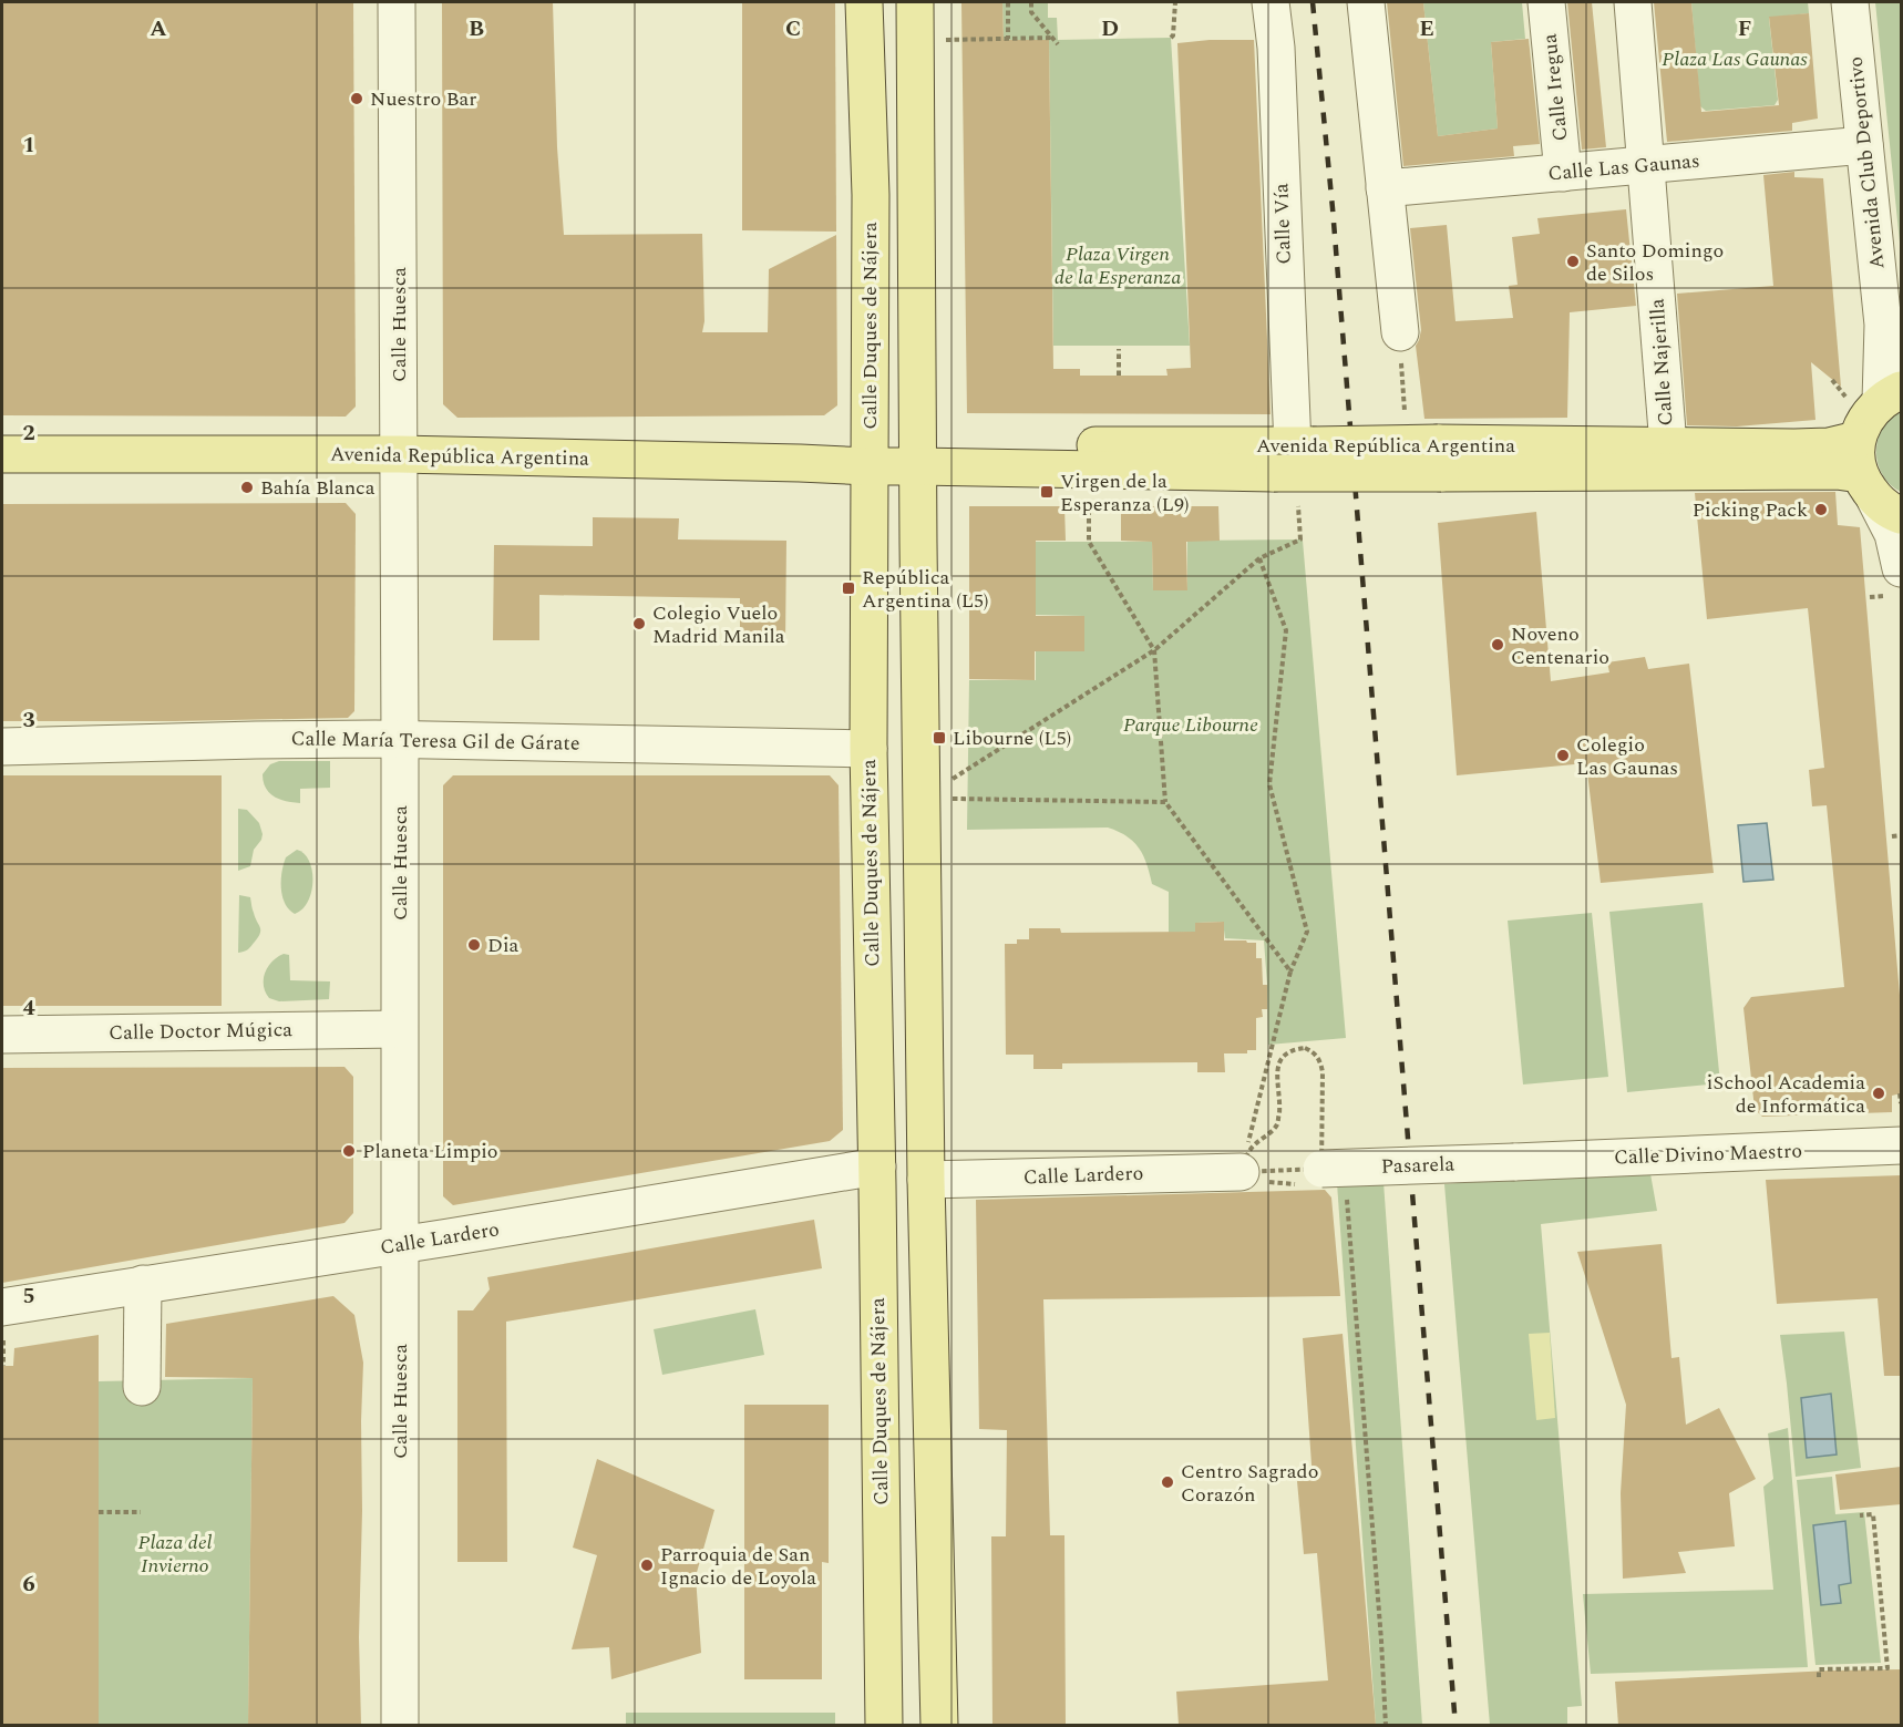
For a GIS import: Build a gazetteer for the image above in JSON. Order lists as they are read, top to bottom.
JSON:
{
  "streets": {
    "main road": ["Calle Duques de Nájera", "Avenida República Argentina"],
    "street": [
      "Calle Iregua",
      "Avenida Club Deportivo",
      "Calle Las Gaunas",
      "Calle Vía",
      "Calle Huesca",
      "Calle Najerilla",
      "Calle María Teresa Gil de Gárate",
      "Calle Doctor Múgica",
      "Calle Divino Maestro",
      "Pasarela",
      "Calle Lardero"
    ]
  },
  "crossings": [
    ["Calle Iregua", "Calle Las Gaunas"],
    ["Avenida Club Deportivo", "Calle Las Gaunas"],
    ["Calle Las Gaunas", "Calle Najerilla"],
    ["Calle Vía", "Avenida República Argentina"],
    ["Calle Huesca", "Avenida República Argentina"],
    ["Calle Huesca", "Calle María Teresa Gil de Gárate"],
    ["Calle Huesca", "Calle Doctor Múgica"],
    ["Calle Huesca", "Calle Lardero"],
    ["Calle Duques de Nájera", "Avenida República Argentina"],
    ["Calle Duques de Nájera", "Calle María Teresa Gil de Gárate"],
    ["Calle Duques de Nájera", "Calle Lardero"],
    ["Calle Najerilla", "Avenida República Argentina"],
    ["Calle Divino Maestro", "Pasarela"]
  ],
  "parks": [
    "Plaza Las Gaunas",
    "Plaza Virgen de la Esperanza",
    "Parque Libourne",
    "Plaza del Invierno"
  ],
  "places": {
    "other": [
      "Nuestro Bar",
      "Santo Domingo de Silos",
      "Bahía Blanca",
      "Picking Pack",
      "Colegio Vuelo Madrid Manila",
      "Noveno Centenario",
      "Colegio Las Gaunas",
      "Dia",
      "iSchool Academia de Informática",
      "Planeta Limpio",
      "Centro Sagrado Corazón",
      "Parroquia de San Ignacio de Loyola"
    ],
    "transit": ["Virgen de la Esperanza (L9)", "República Argentina (L5)", "Libourne (L5)"]
  },
  "grid": {
    "columns": [
      "A",
      "B",
      "C",
      "D",
      "E",
      "F"
    ],
    "rows": [
      "1",
      "2",
      "3",
      "4",
      "5",
      "6"
    ]
  }
}
